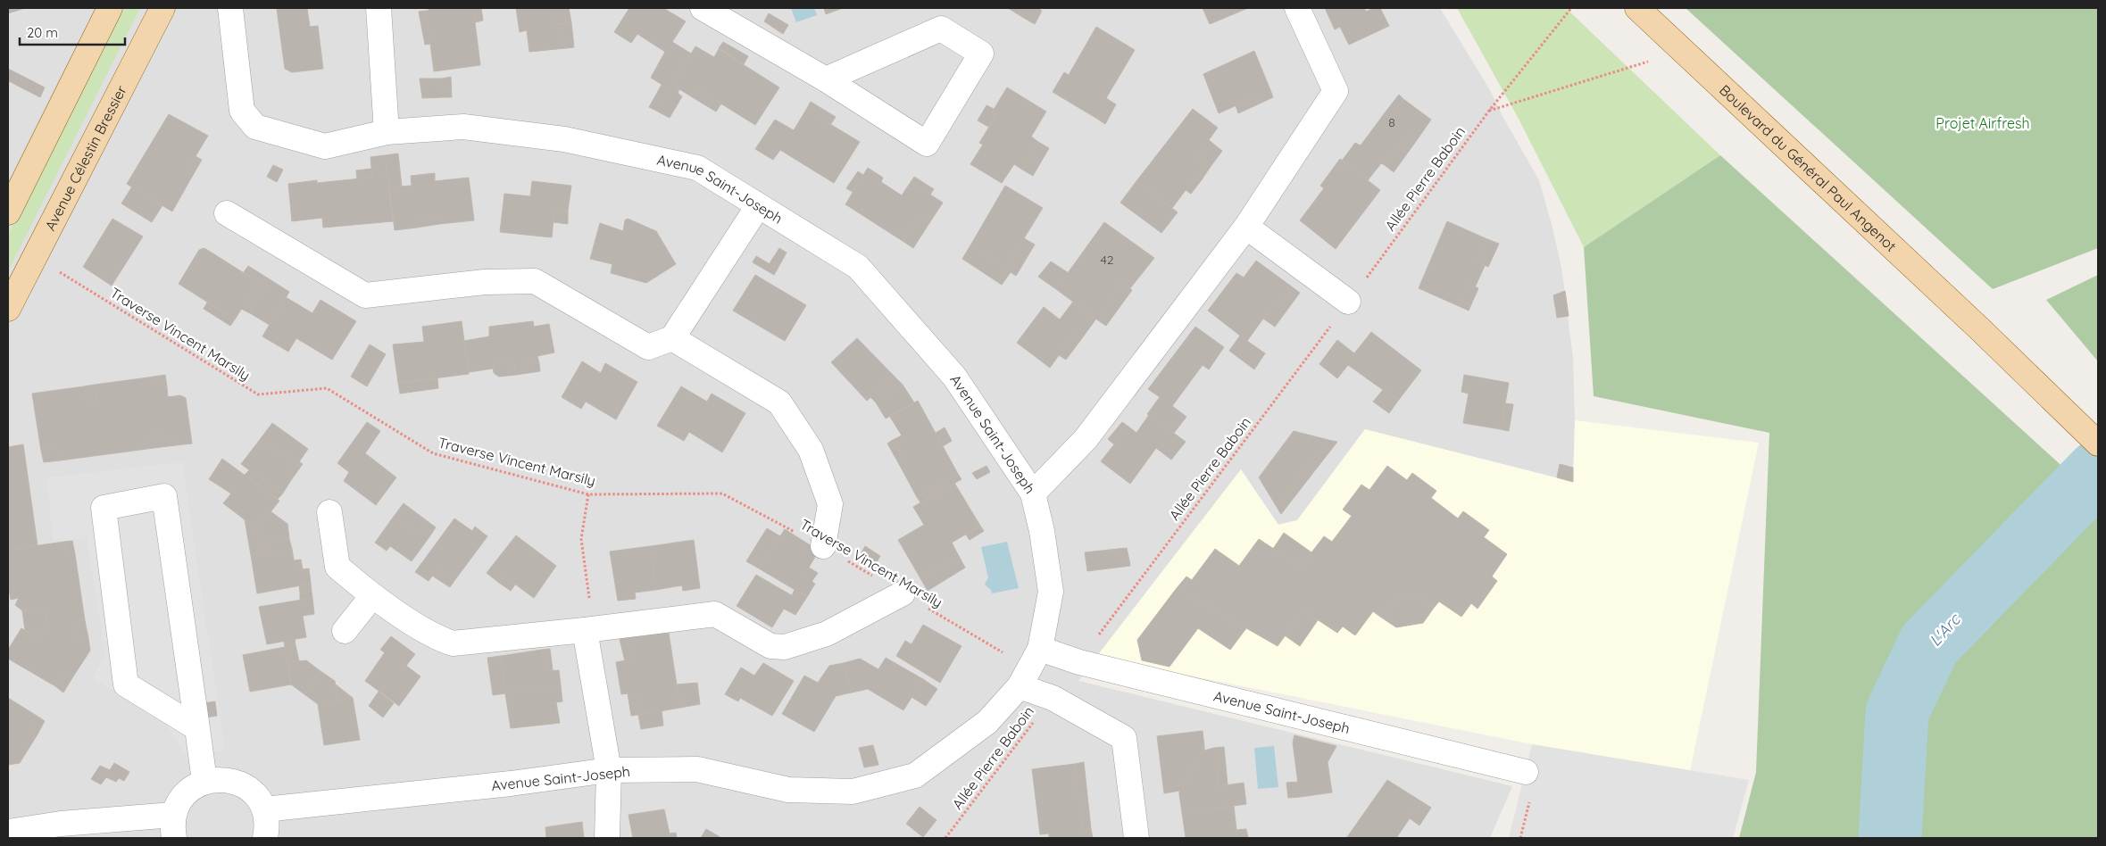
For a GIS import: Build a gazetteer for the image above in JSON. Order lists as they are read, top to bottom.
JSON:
{
  "streets": {
    "main road": ["Avenue Célestin Bressier", "Boulevard du Général Paul Angenot"],
    "street": ["Avenue Saint-Joseph"],
    "path": ["Allée Pierre Baboin", "Traverse Vincent Marsily"]
  },
  "crossings": [
    ["Avenue Célestin Bressier", "Traverse Vincent Marsily"],
    ["Allée Pierre Baboin", "Avenue Saint-Joseph"],
    ["Avenue Saint-Joseph", "Traverse Vincent Marsily"]
  ],
  "water": ["L'Arc"],
  "parks": ["Projet Airfresh"],
  "house_numbers": ["8", "42"],
  "scale_bar": "20 m"
}
